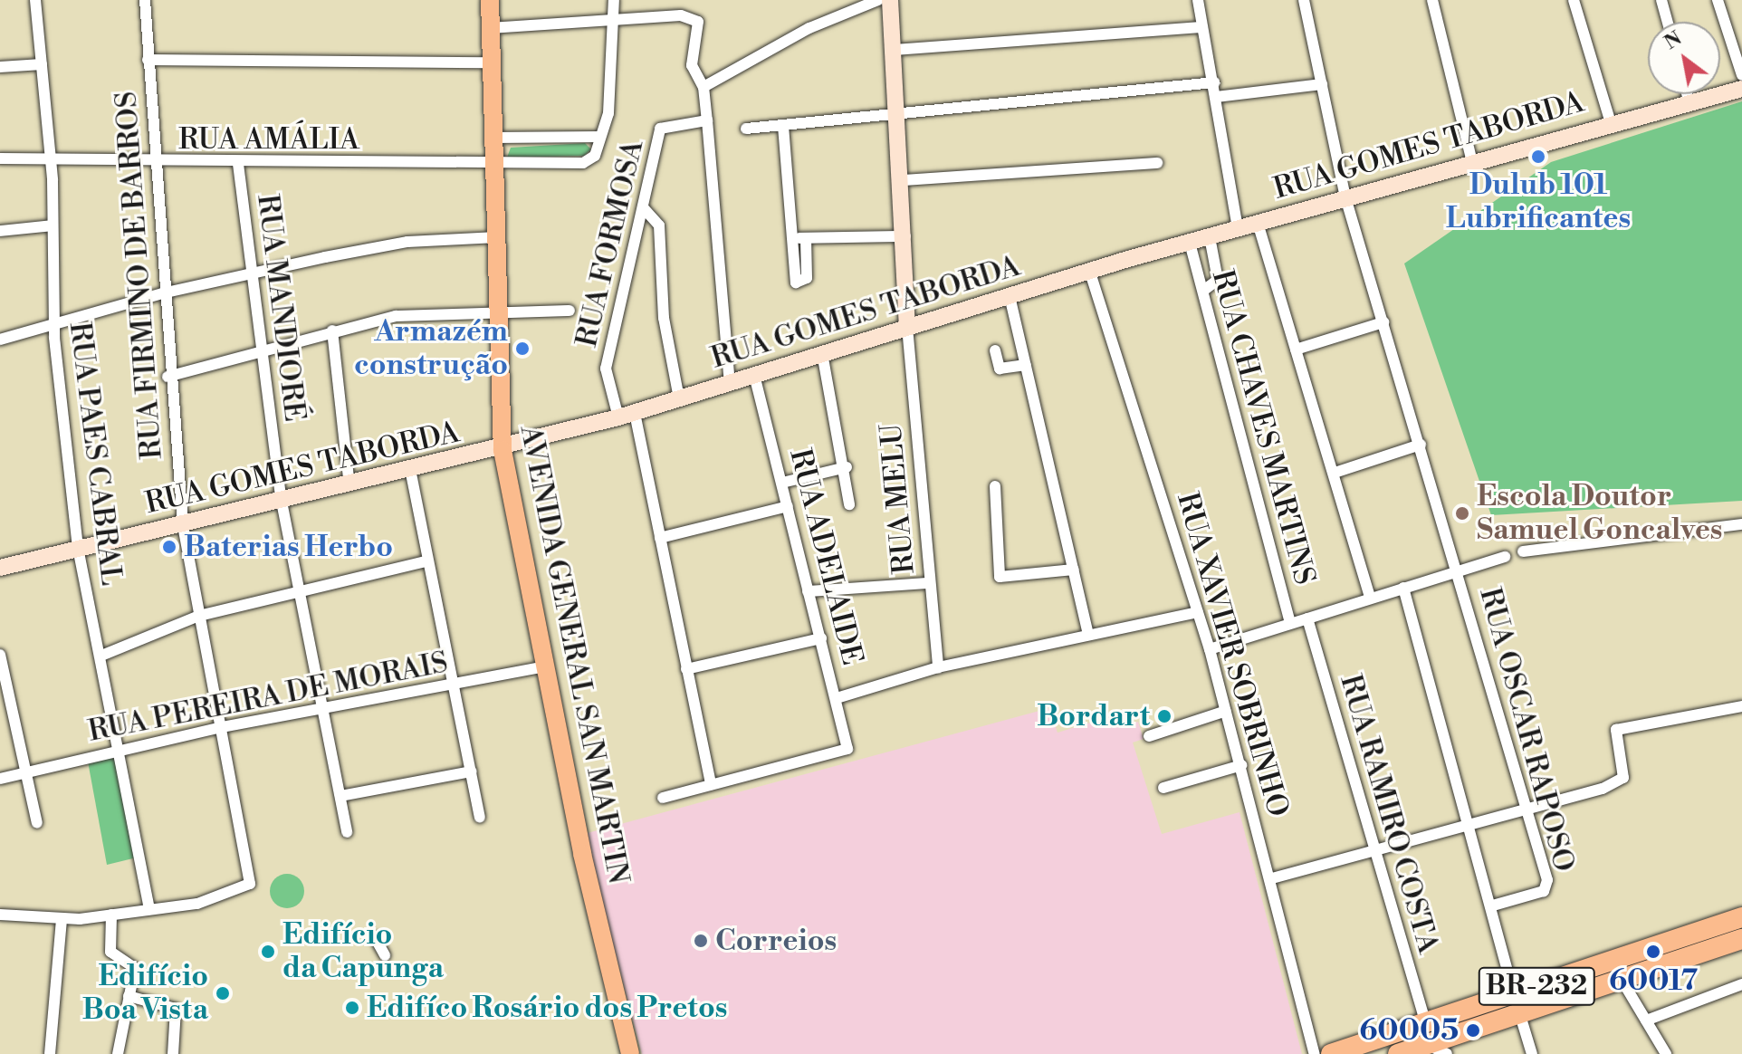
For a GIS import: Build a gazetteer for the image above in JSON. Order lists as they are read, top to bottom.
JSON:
{
  "streets": {
    "highway": ["BR-232"],
    "main road": ["RUA GOMES TABORDA", "AVENIDA GENERAL SAN MARTIN"],
    "street": [
      "RUA AMÁLIA",
      "RUA FORMOSA",
      "RUA FIRMINO DE BARROS",
      "RUA MANDIORÉ",
      "RUA CHAVES MARTINS",
      "RUA PAES CABRAL",
      "RUA MELU",
      "RUA ADELAIDE",
      "RUA XAVIER SOBRINHO",
      "RUA PEREIRA DE MORAIS",
      "RUA OSCAR RAPOSO",
      "RUA RAMIRO COSTA"
    ]
  },
  "crossings": [
    ["RUA AMÁLIA", "RUA FIRMINO DE BARROS"],
    ["RUA AMÁLIA", "RUA MANDIORÉ"],
    ["RUA AMÁLIA", "RUA PAES CABRAL"],
    ["RUA AMÁLIA", "AVENIDA GENERAL SAN MARTIN"],
    ["RUA GOMES TABORDA", "RUA FORMOSA"],
    ["RUA GOMES TABORDA", "RUA FIRMINO DE BARROS"],
    ["RUA GOMES TABORDA", "RUA MANDIORÉ"],
    ["RUA GOMES TABORDA", "RUA CHAVES MARTINS"],
    ["RUA GOMES TABORDA", "RUA PAES CABRAL"],
    ["RUA GOMES TABORDA", "RUA MELU"],
    ["RUA GOMES TABORDA", "RUA ADELAIDE"],
    ["RUA GOMES TABORDA", "AVENIDA GENERAL SAN MARTIN"],
    ["RUA GOMES TABORDA", "RUA XAVIER SOBRINHO"],
    ["RUA GOMES TABORDA", "RUA OSCAR RAPOSO"],
    ["RUA FORMOSA", "RUA ADELAIDE"],
    ["RUA FIRMINO DE BARROS", "RUA PAES CABRAL"],
    ["RUA FIRMINO DE BARROS", "RUA PEREIRA DE MORAIS"],
    ["RUA MANDIORÉ", "RUA PEREIRA DE MORAIS"],
    ["RUA PAES CABRAL", "RUA PEREIRA DE MORAIS"],
    ["AVENIDA GENERAL SAN MARTIN", "RUA PEREIRA DE MORAIS"],
    ["RUA RAMIRO COSTA", "BR-232"]
  ],
  "places": [
    "Dulub 101 Lubrificantes",
    "Armazém construção",
    "Escola Doutor Samuel Goncalves",
    "Baterias Herbo",
    "Bordart",
    "Correios",
    "Edifício da Capunga",
    "60017",
    "Edifício Boa Vista",
    "Edifíco Rosário dos Pretos",
    "60005"
  ],
  "north": "top left"
}
